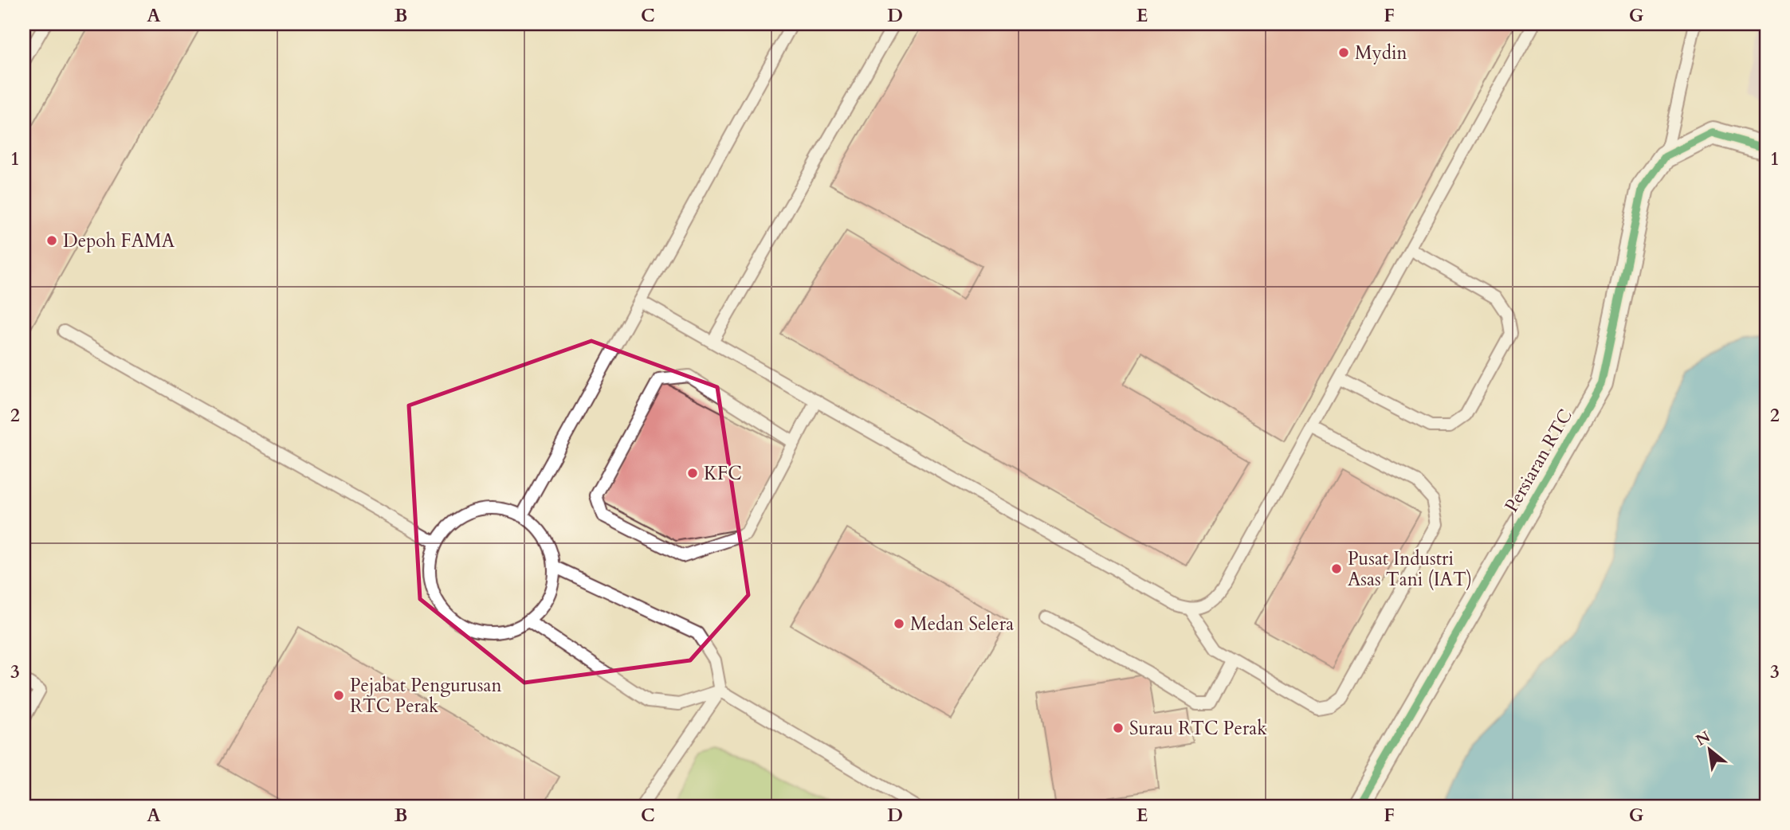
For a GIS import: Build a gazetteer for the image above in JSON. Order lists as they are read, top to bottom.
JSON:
{
  "streets": {
    "street": ["Persiaran RTC"]
  },
  "places": [
    "Mydin",
    "Depoh FAMA",
    "KFC",
    "Pusat Industri Asas Tani (IAT)",
    "Medan Selera",
    "Pejabat Pengurusan RTC Perak",
    "Surau RTC Perak"
  ],
  "north": "top left",
  "grid": {
    "columns": [
      "A",
      "B",
      "C",
      "D",
      "E",
      "F",
      "G"
    ],
    "rows": ["1", "2", "3"]
  }
}
